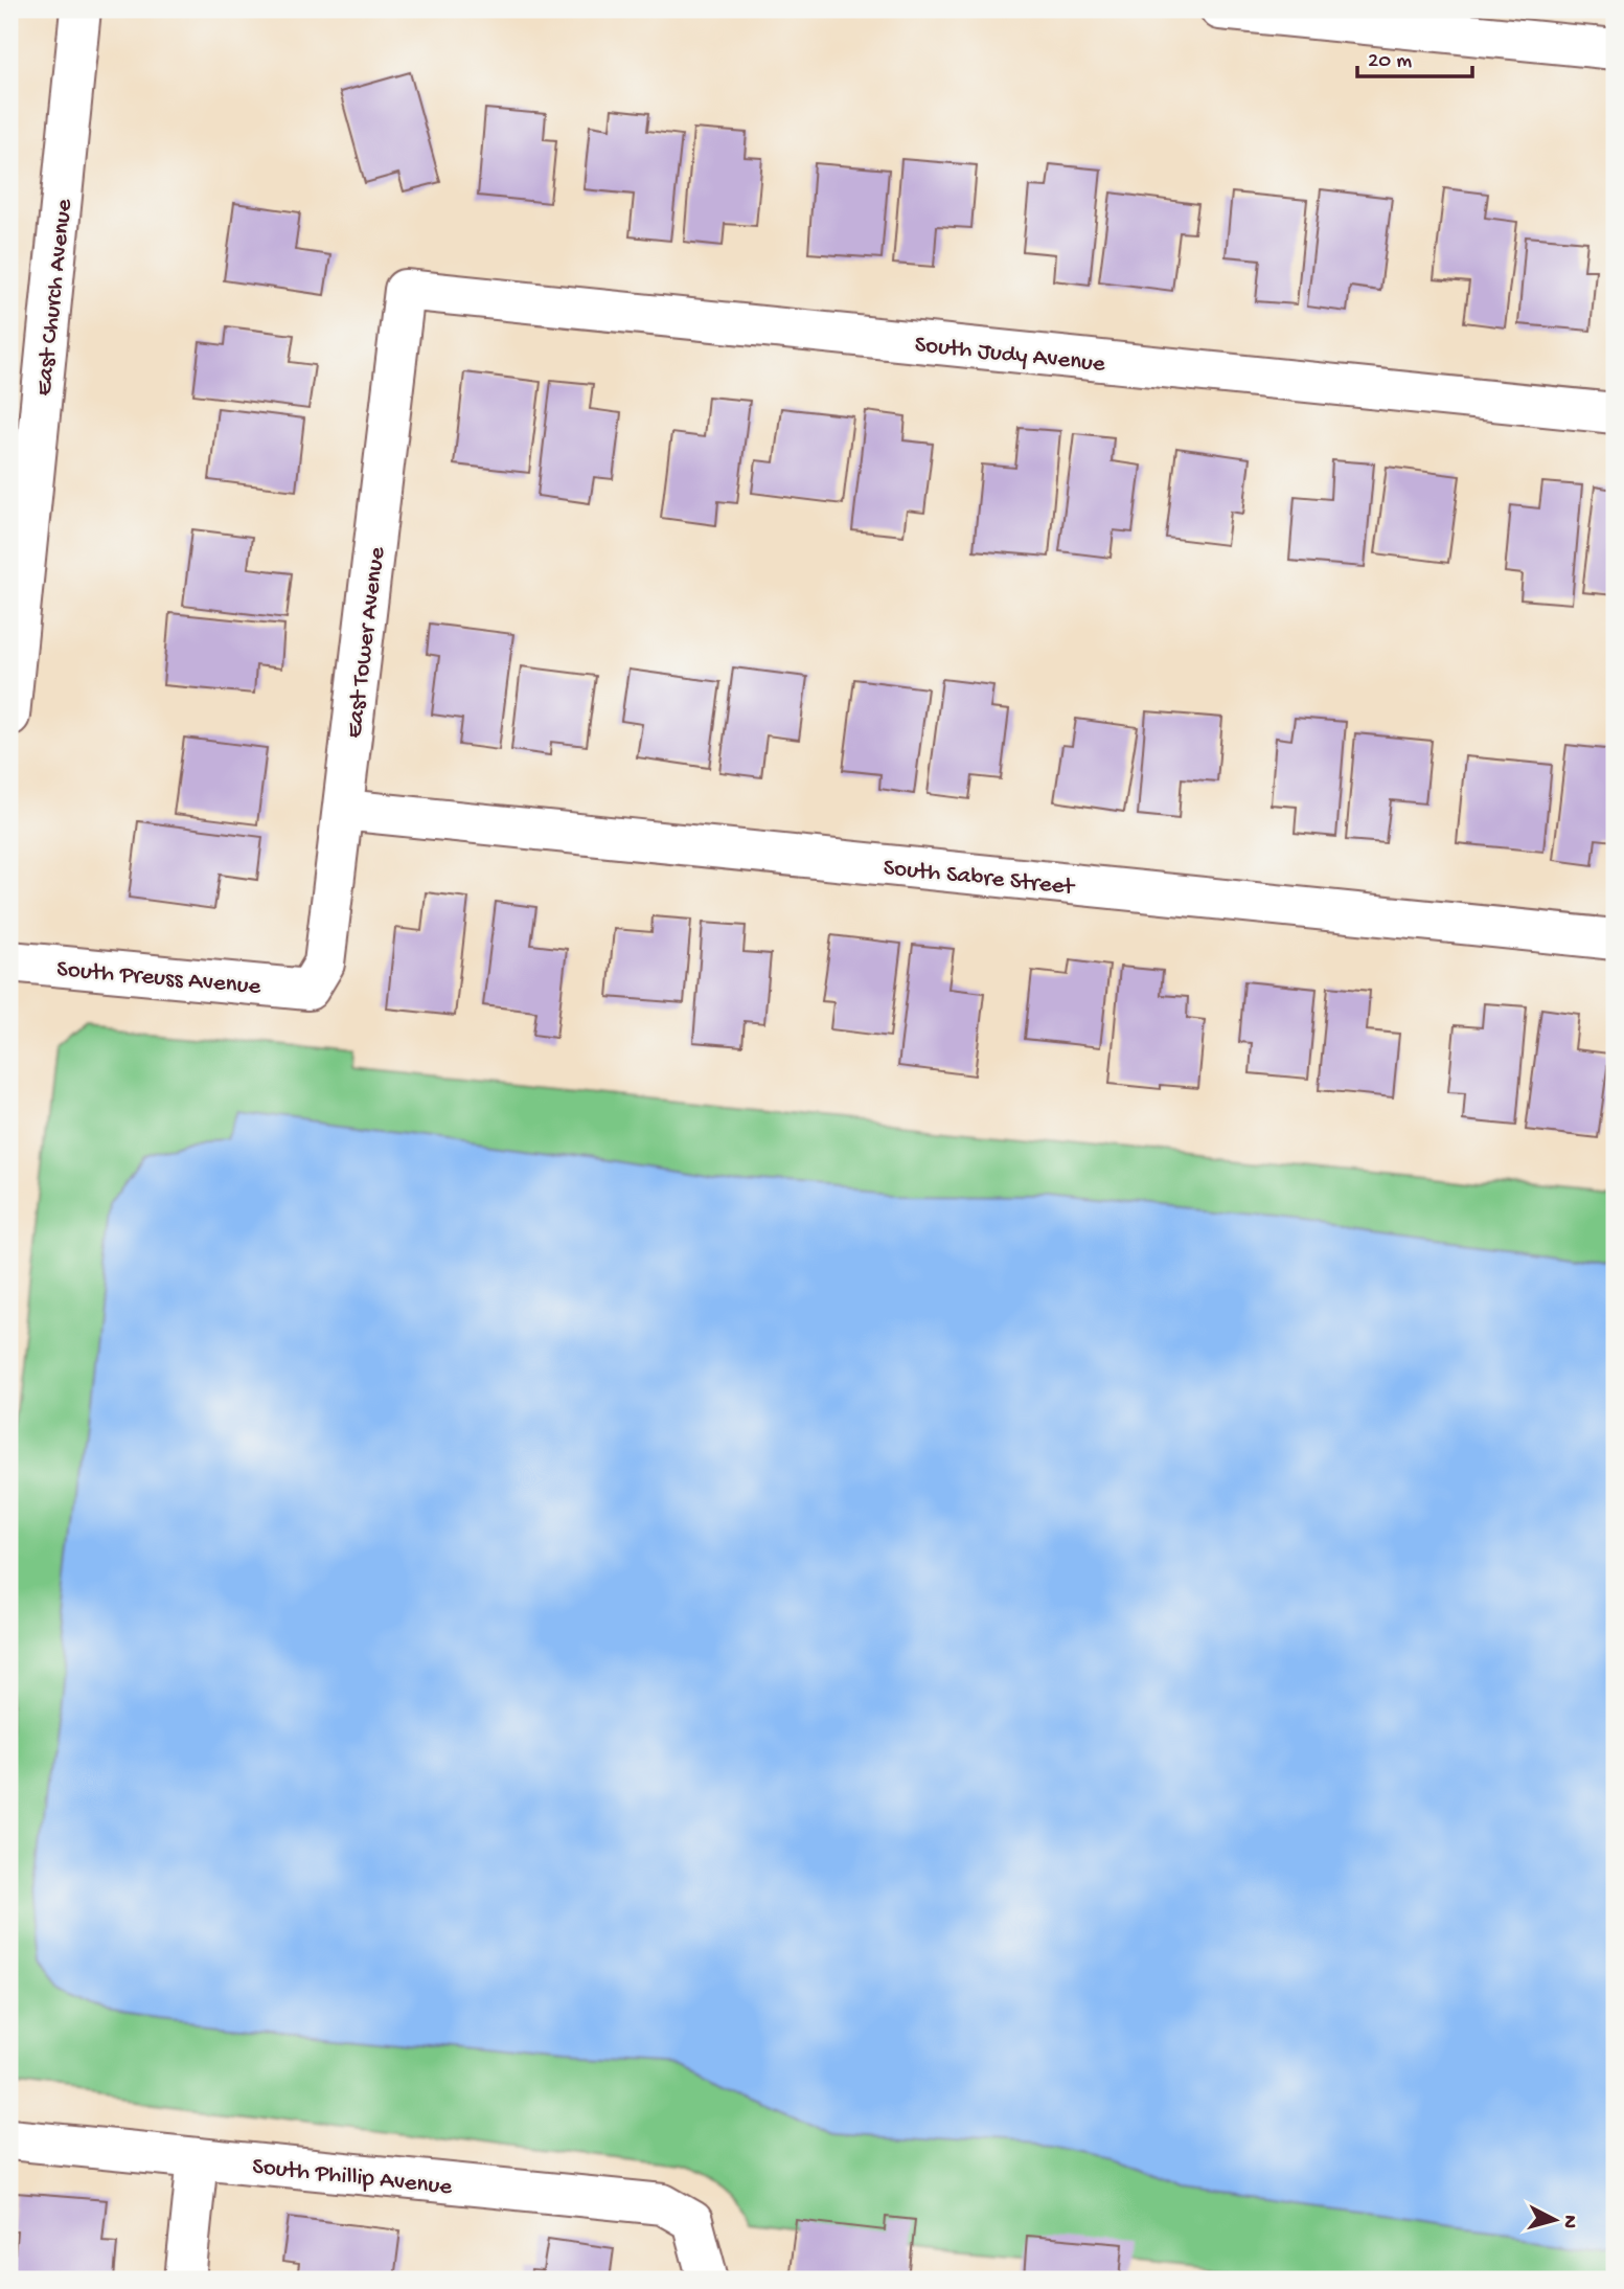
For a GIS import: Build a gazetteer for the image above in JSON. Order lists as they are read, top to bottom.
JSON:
{
  "streets": {
    "street": [
      "East Church Avenue",
      "South Judy Avenue",
      "East Tower Avenue",
      "South Sabre Street",
      "South Preuss Avenue",
      "South Phillip Avenue"
    ]
  },
  "crossings": [
    ["South Judy Avenue", "East Tower Avenue"],
    ["East Tower Avenue", "South Sabre Street"],
    ["East Tower Avenue", "South Preuss Avenue"]
  ],
  "scale_bar": "20 m",
  "north": "right"
}
